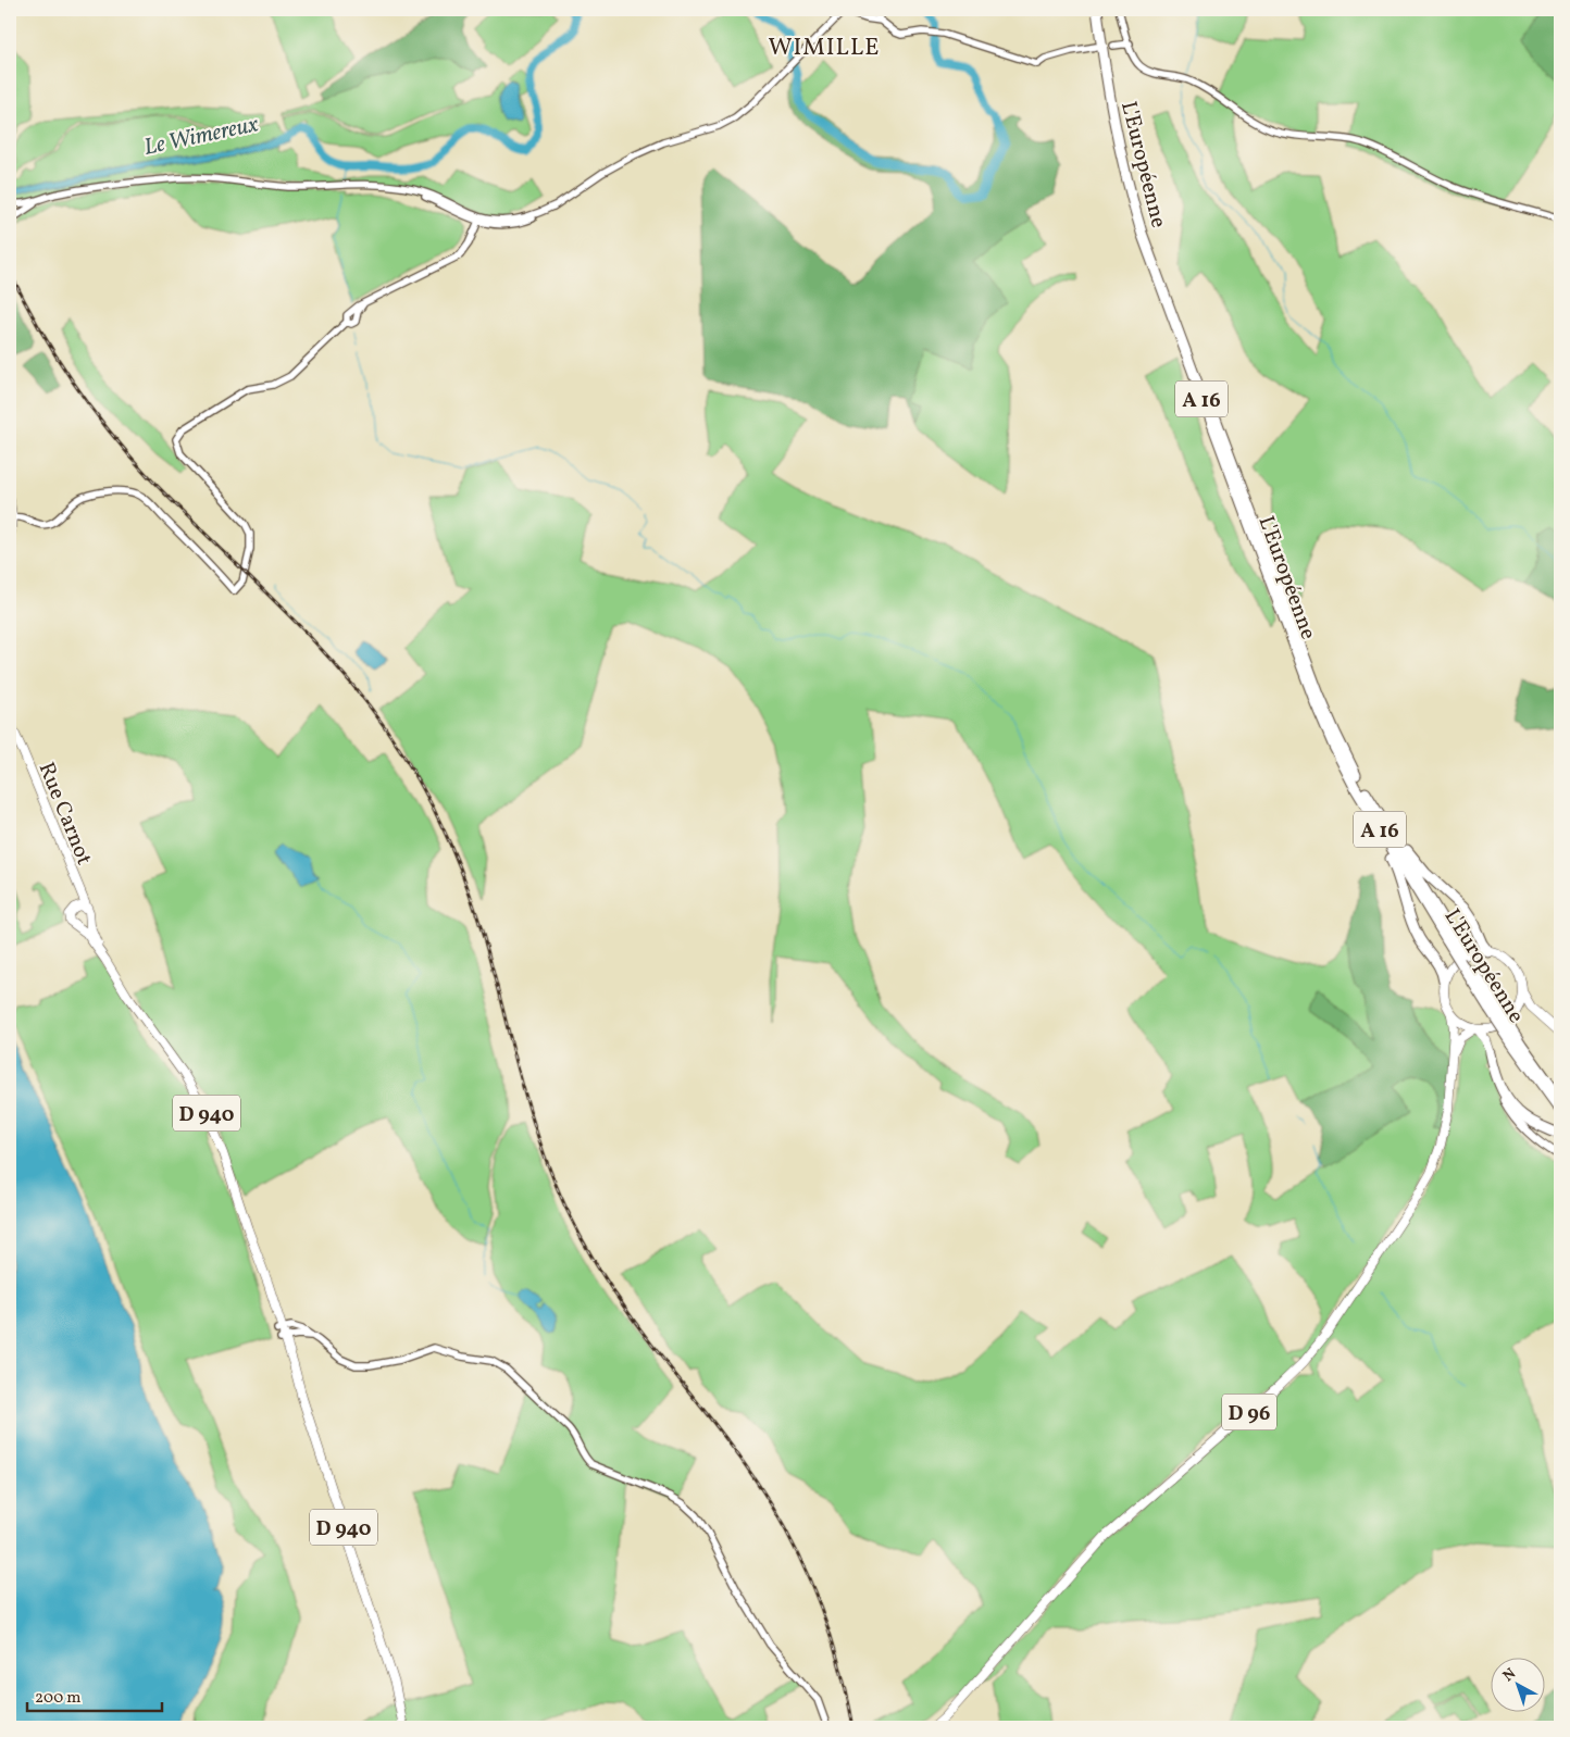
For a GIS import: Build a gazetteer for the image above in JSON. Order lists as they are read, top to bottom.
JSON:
{
  "streets": {
    "highway": ["L'Européenne", "A 16"],
    "main road": ["Rue Carnot", "D 940", "D 96"]
  },
  "crossings": [
    ["Rue Carnot", "D 940"]
  ],
  "districts": ["WIMILLE"],
  "water": ["Le Wimereux"],
  "scale_bar": "200 m",
  "north": "top left"
}
